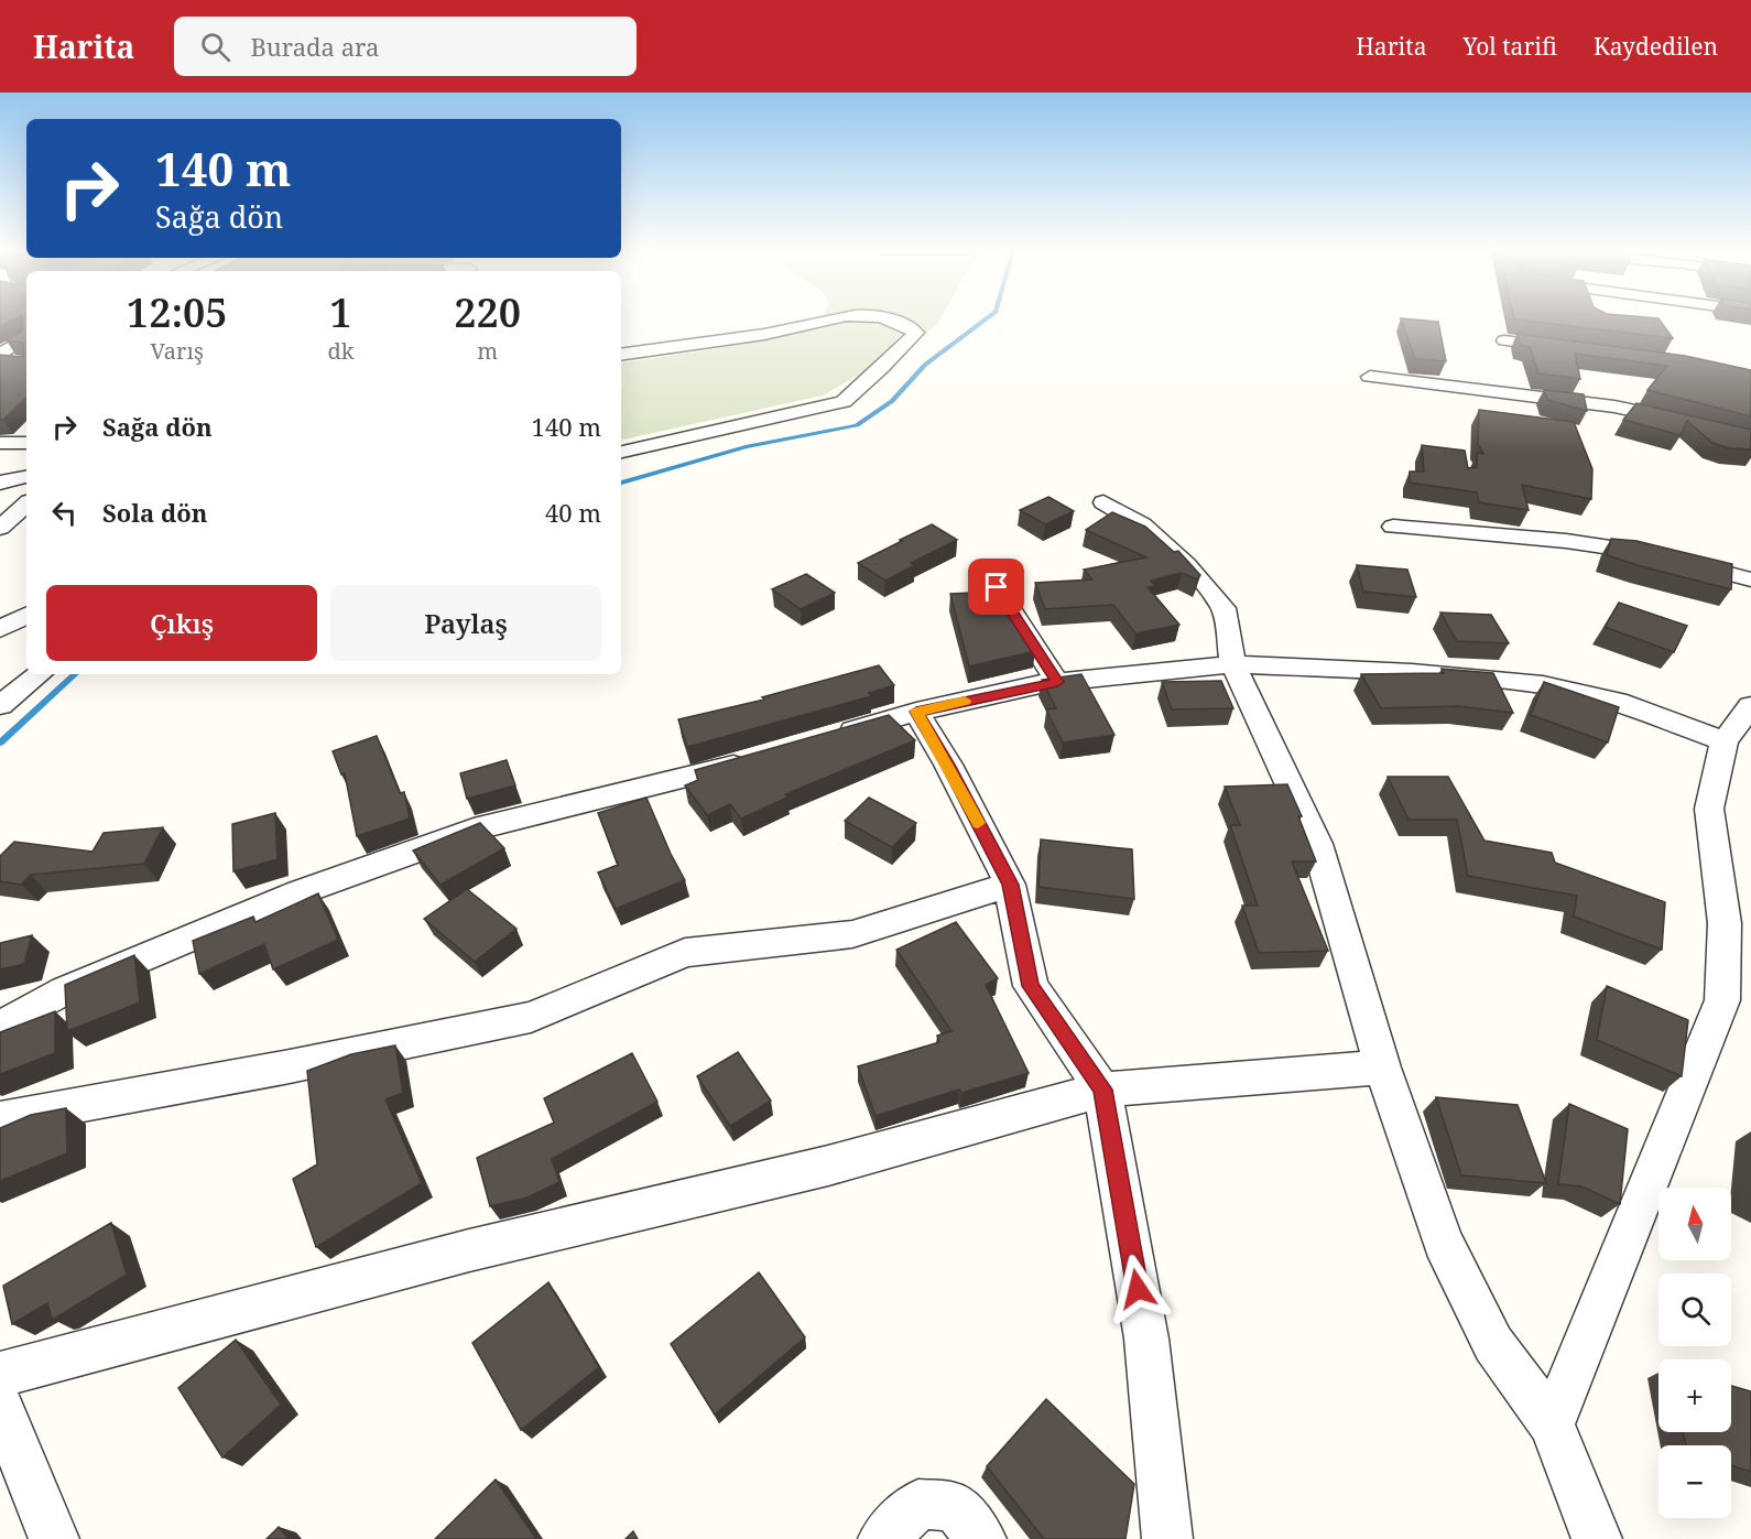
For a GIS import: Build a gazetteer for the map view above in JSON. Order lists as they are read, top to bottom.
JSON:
{
  "north": "top",
  "page": {
    "header": "Harita",
    "search": "Burada ara",
    "nav": ["Harita", "Yol tarifi", "Kaydedilen"],
    "turn": ["140 m", "Sağa dön"],
    "eta": [
      "12:05",
      "Varış",
      "1",
      "dk",
      "220",
      "m"
    ],
    "list": [
      {
        "name": "Sağa dön",
        "value": "140 m"
      },
      {
        "name": "Sola dön",
        "value": "40 m"
      }
    ],
    "buttons": ["Çıkış", "Paylaş"],
    "map_buttons": ["+", "−"]
  }
}
